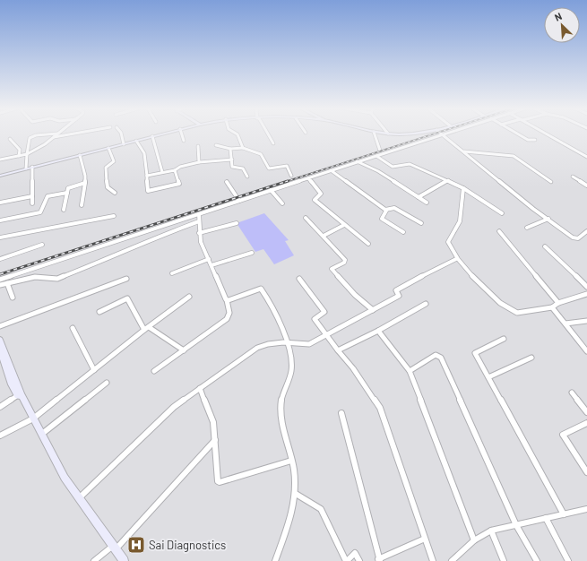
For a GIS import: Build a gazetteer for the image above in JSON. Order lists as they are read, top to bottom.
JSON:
{
  "places": {
    "hospital": ["Sai Diagnostics"]
  },
  "north": "top left"
}
